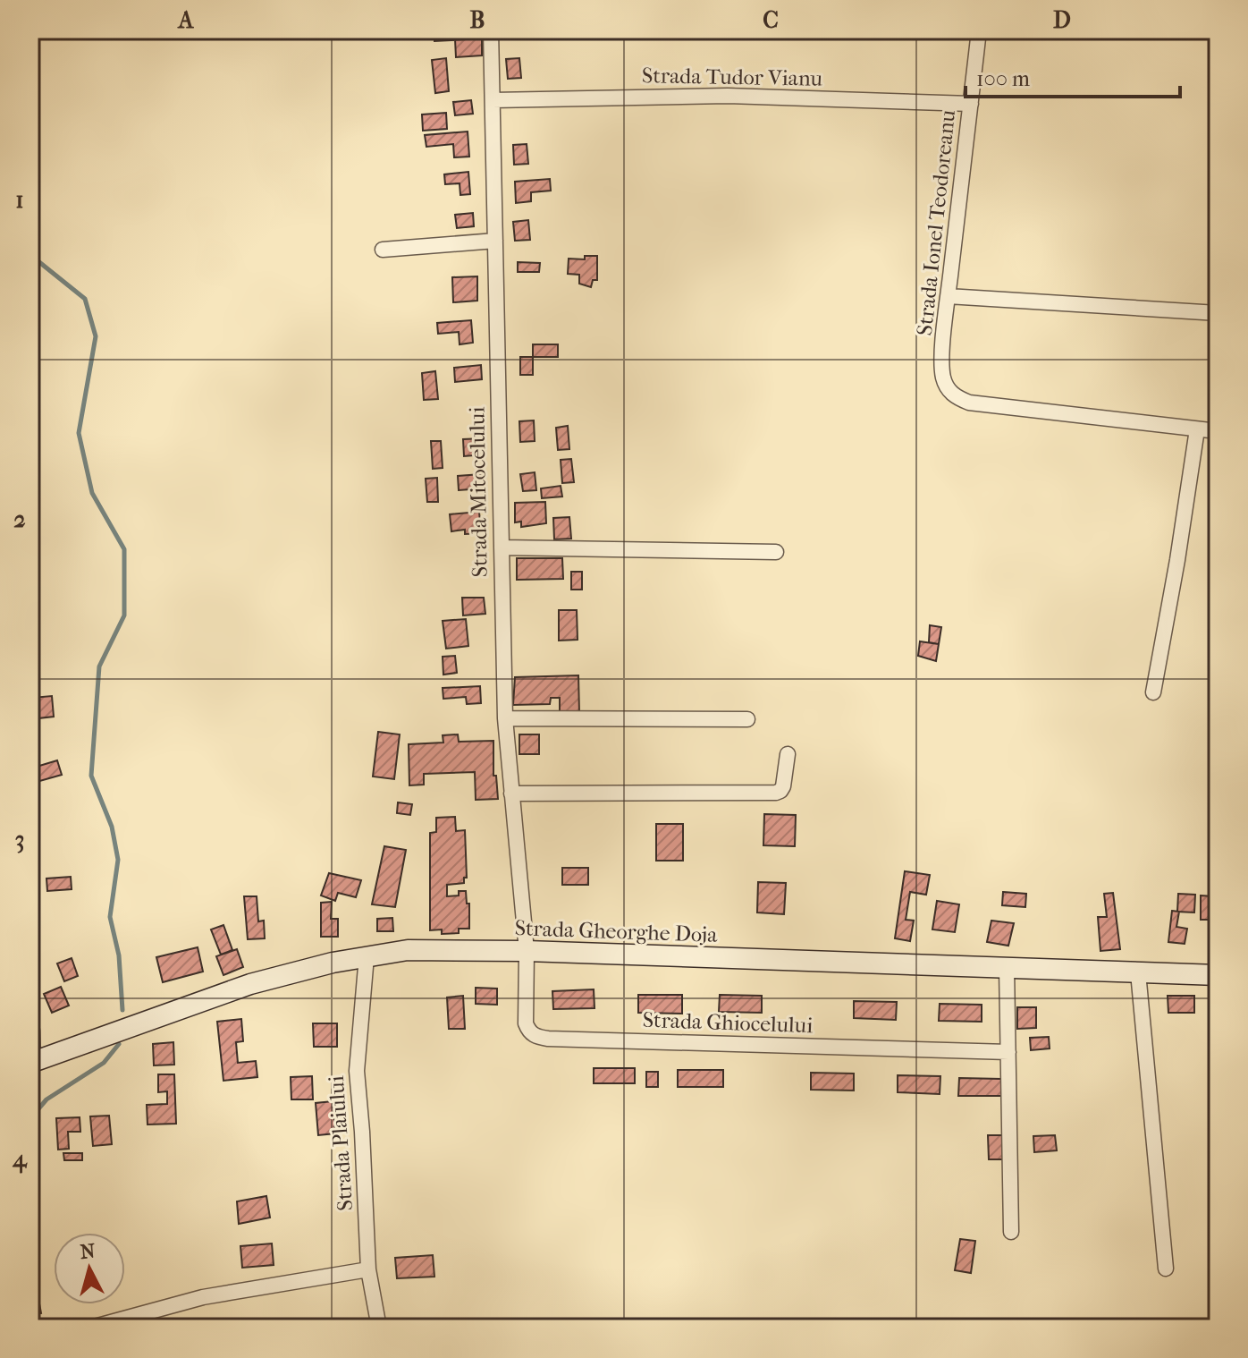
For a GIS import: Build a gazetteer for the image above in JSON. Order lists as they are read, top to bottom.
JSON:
{
  "streets": {
    "main road": ["Strada Gheorghe Doja"],
    "street": [
      "Strada Tudor Vianu",
      "Strada Ionel Teodoreanu",
      "Strada Mitocelului",
      "Strada Ghiocelului",
      "Strada Plaiului"
    ]
  },
  "crossings": [
    ["Strada Tudor Vianu", "Strada Ionel Teodoreanu"],
    ["Strada Tudor Vianu", "Strada Mitocelului"],
    ["Strada Mitocelului", "Strada Gheorghe Doja"],
    ["Strada Mitocelului", "Strada Ghiocelului"],
    ["Strada Gheorghe Doja", "Strada Ghiocelului"],
    ["Strada Gheorghe Doja", "Strada Plaiului"]
  ],
  "scale_bar": "100 m",
  "north": "top",
  "grid": {
    "columns": [
      "A",
      "B",
      "C",
      "D"
    ],
    "rows": [
      "1",
      "2",
      "3",
      "4"
    ]
  }
}
